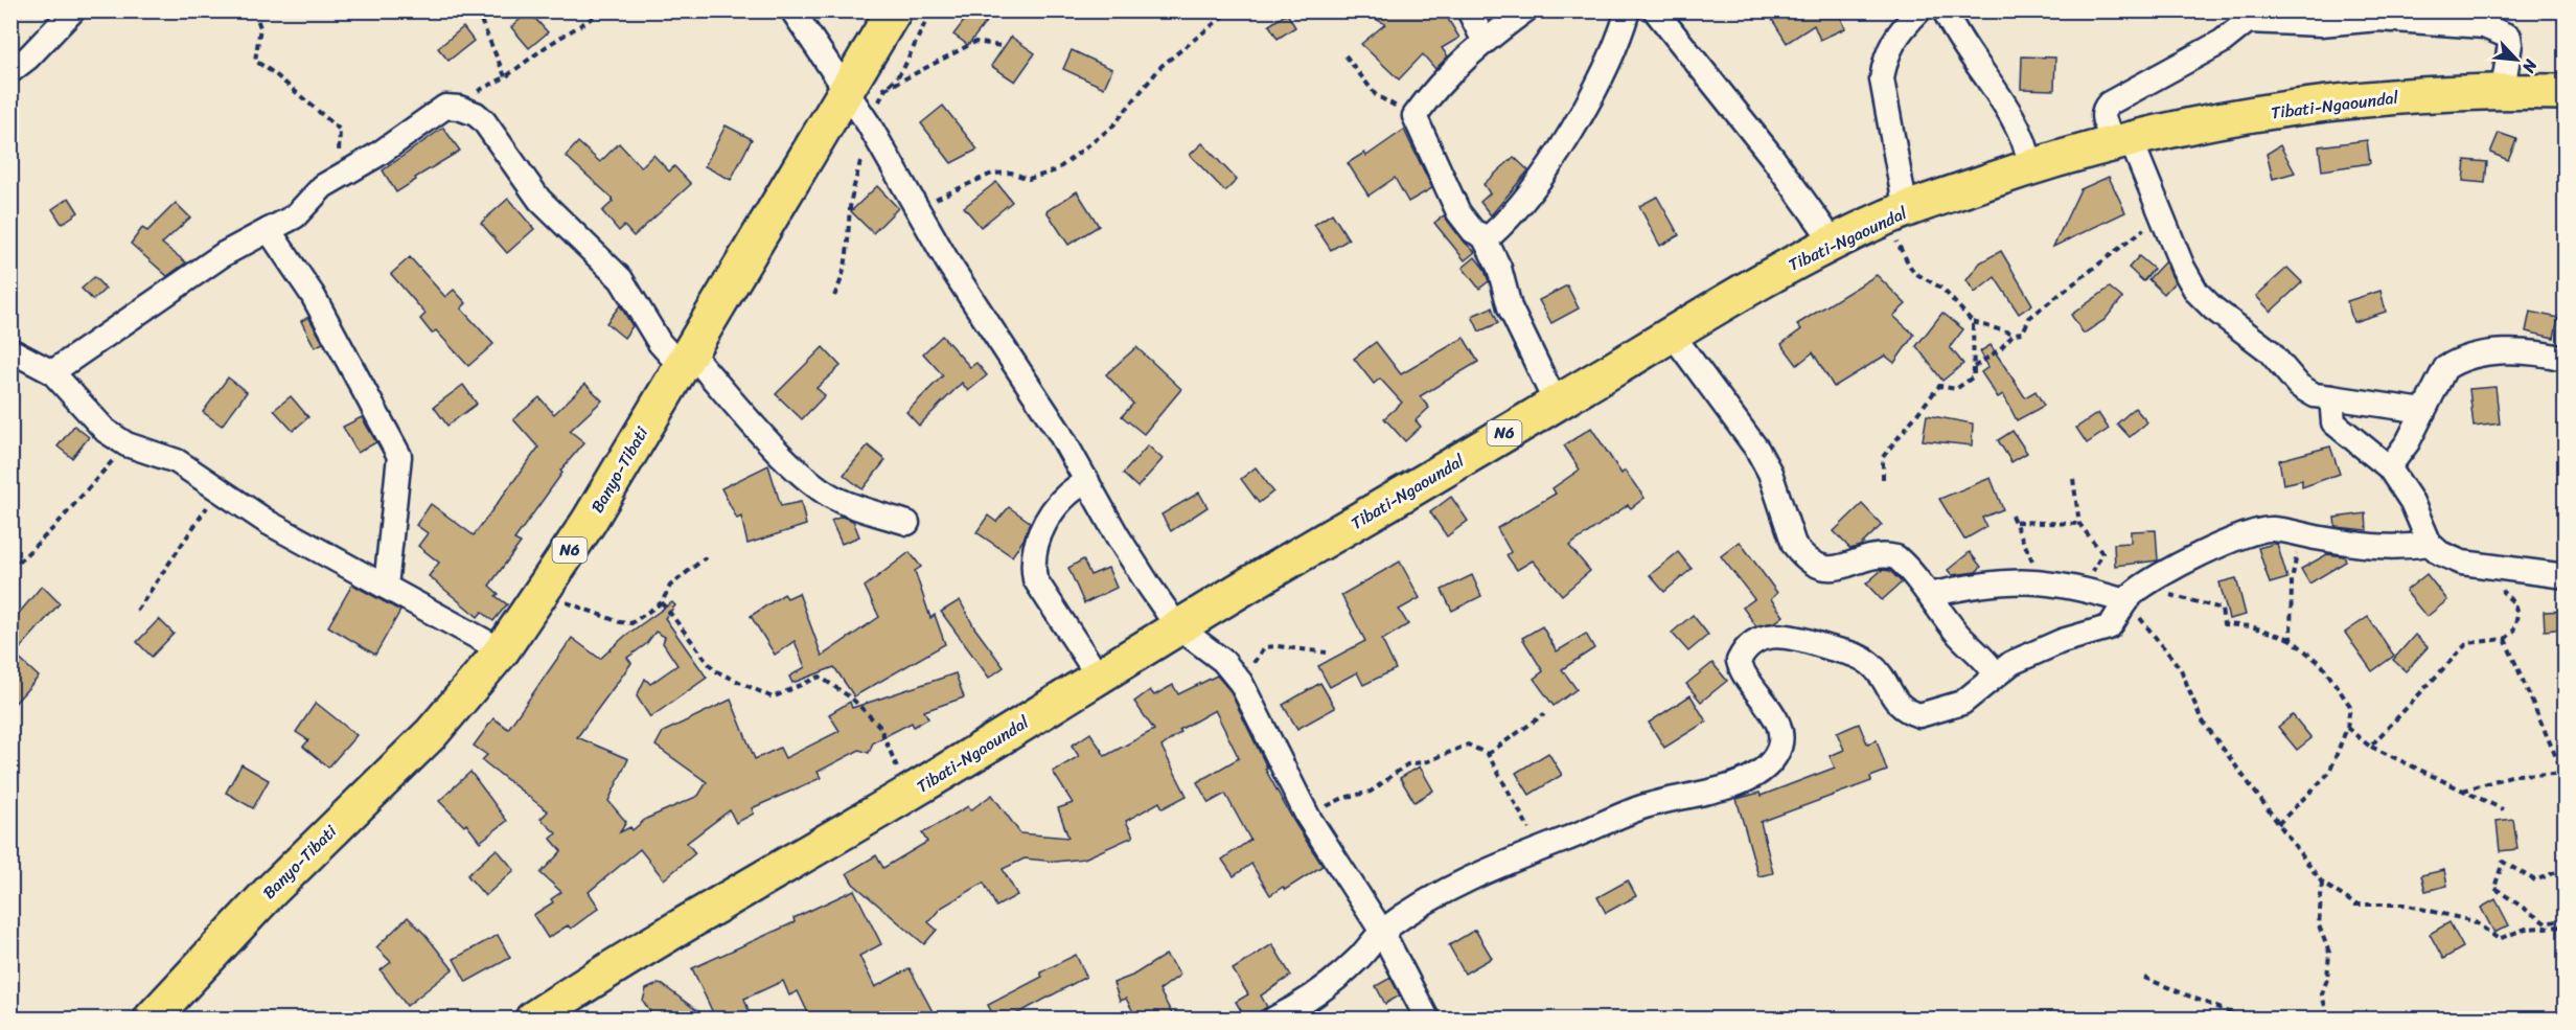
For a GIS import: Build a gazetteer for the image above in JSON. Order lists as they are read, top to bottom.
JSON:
{
  "streets": {
    "highway": ["Tibati-Ngaoundal", "N6", "Banyo-Tibati"]
  },
  "north": "bottom right"
}
